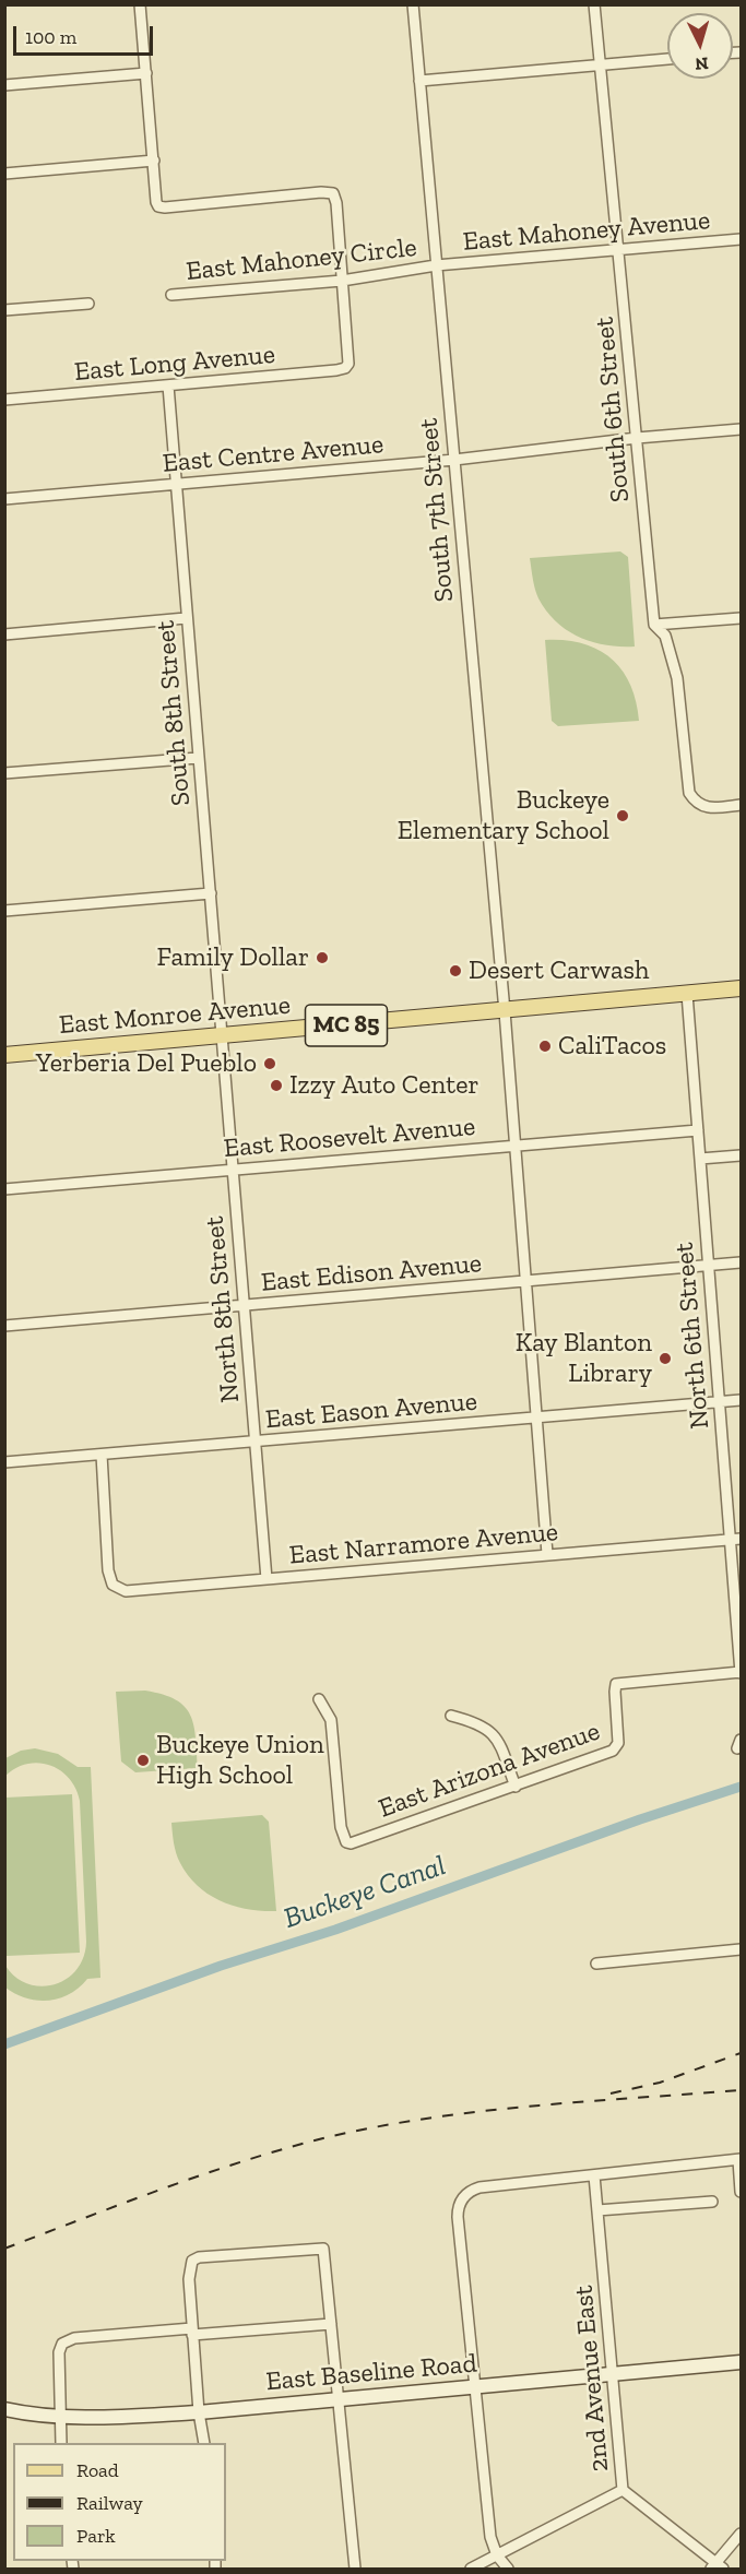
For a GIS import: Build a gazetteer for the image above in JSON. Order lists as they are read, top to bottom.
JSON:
{
  "streets": {
    "main road": ["East Monroe Avenue", "MC 85", "East Baseline Road"],
    "street": [
      "East Mahoney Avenue",
      "East Mahoney Circle",
      "East Long Avenue",
      "South 6th Street",
      "East Centre Avenue",
      "South 7th Street",
      "South 8th Street",
      "East Roosevelt Avenue",
      "East Edison Avenue",
      "North 8th Street",
      "North 6th Street",
      "East Eason Avenue",
      "East Narramore Avenue",
      "East Arizona Avenue",
      "2nd Avenue East"
    ]
  },
  "crossings": [
    ["East Mahoney Avenue", "East Mahoney Circle"],
    ["East Mahoney Avenue", "South 6th Street"],
    ["East Mahoney Avenue", "South 7th Street"],
    ["East Mahoney Circle", "East Long Avenue"],
    ["East Mahoney Circle", "South 7th Street"],
    ["East Long Avenue", "South 8th Street"],
    ["South 6th Street", "East Centre Avenue"],
    ["East Centre Avenue", "South 7th Street"],
    ["East Centre Avenue", "South 8th Street"],
    ["South 7th Street", "East Monroe Avenue"],
    ["South 7th Street", "East Roosevelt Avenue"],
    ["South 7th Street", "East Edison Avenue"],
    ["South 7th Street", "East Eason Avenue"],
    ["South 7th Street", "East Narramore Avenue"],
    ["South 8th Street", "East Monroe Avenue"],
    ["South 8th Street", "North 8th Street"],
    ["East Monroe Avenue", "North 8th Street"],
    ["East Monroe Avenue", "North 6th Street"],
    ["East Roosevelt Avenue", "North 8th Street"],
    ["East Roosevelt Avenue", "North 6th Street"],
    ["East Edison Avenue", "North 8th Street"],
    ["East Edison Avenue", "North 6th Street"],
    ["North 8th Street", "East Eason Avenue"],
    ["North 8th Street", "East Narramore Avenue"],
    ["North 6th Street", "East Eason Avenue"],
    ["North 6th Street", "East Narramore Avenue"],
    ["North 6th Street", "East Arizona Avenue"],
    ["East Eason Avenue", "East Narramore Avenue"],
    ["East Baseline Road", "2nd Avenue East"]
  ],
  "water": ["Buckeye Canal"],
  "places": [
    "Buckeye Elementary School",
    "Family Dollar",
    "Desert Carwash",
    "CaliTacos",
    "Yerberia Del Pueblo",
    "Izzy Auto Center",
    "Kay Blanton Library",
    "Buckeye Union High School"
  ],
  "legend": ["Road", "Railway", "Park"],
  "scale_bar": "100 m",
  "north": "bottom"
}
